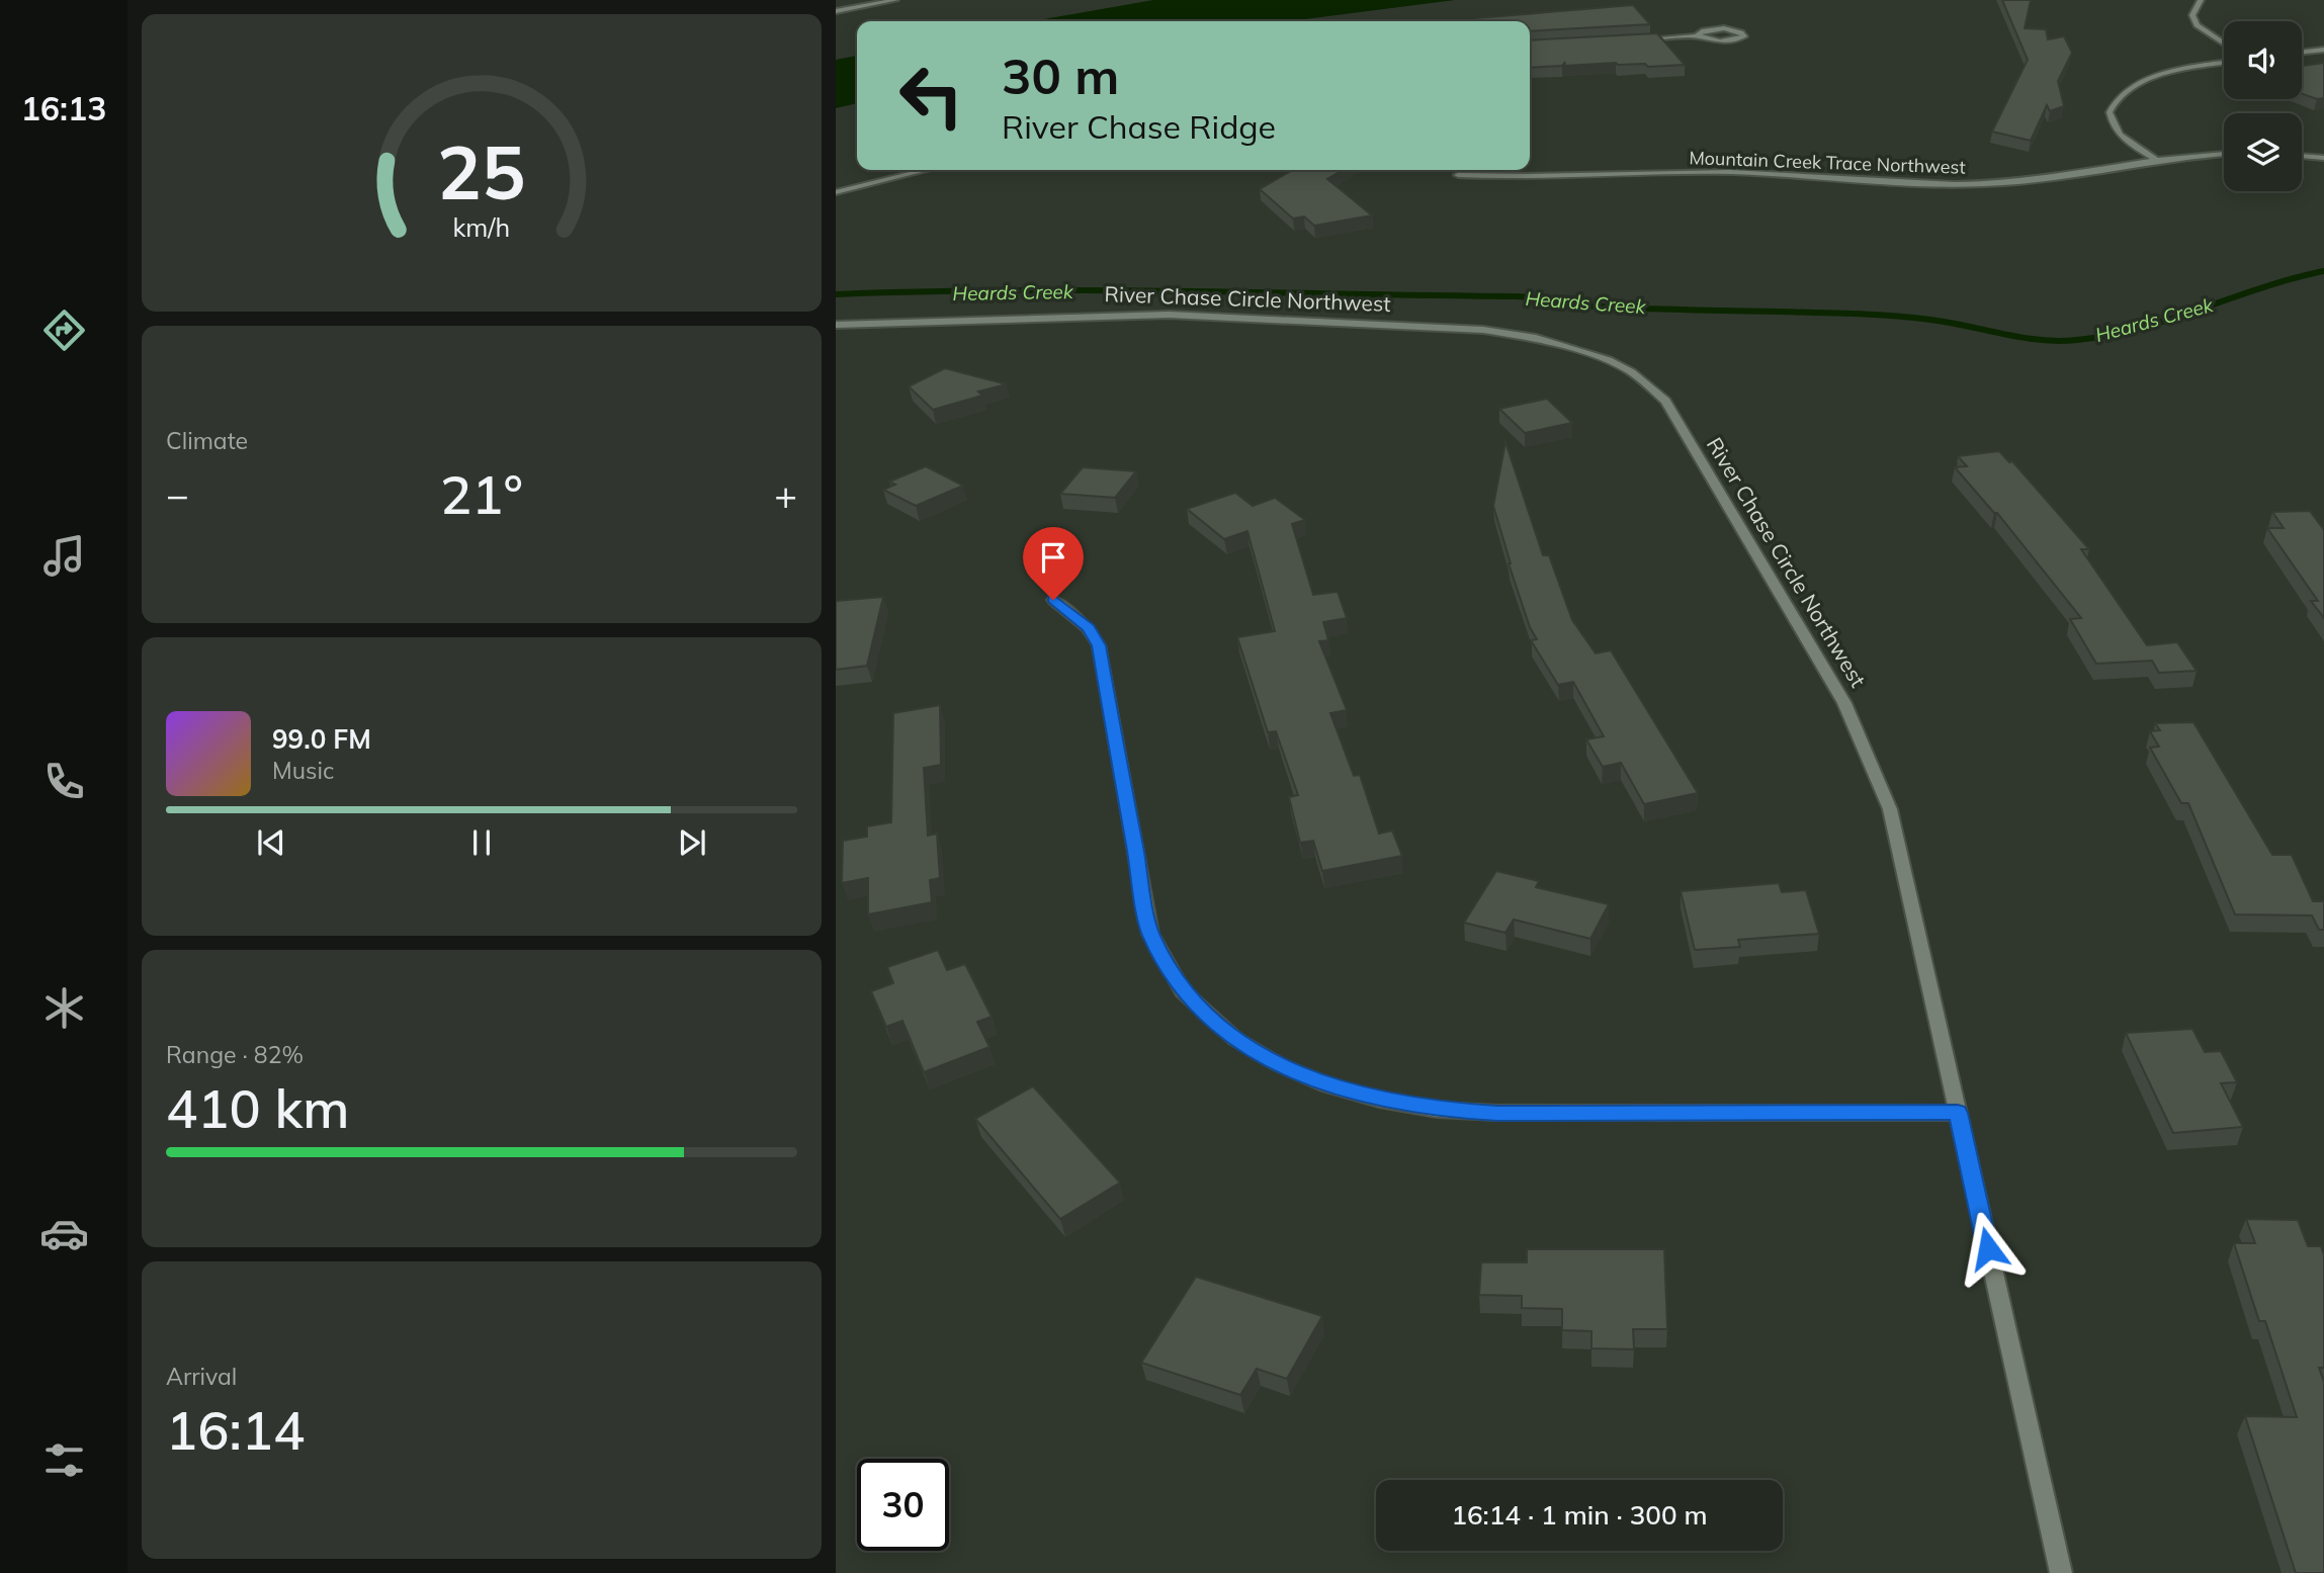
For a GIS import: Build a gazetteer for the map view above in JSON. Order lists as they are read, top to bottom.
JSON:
{
  "streets": {
    "street": ["Mountain Creek Trace Northwest", "River Chase Circle Northwest"]
  },
  "water": ["Heards Creek"],
  "page": {
    "tabs": "16:13",
    "turn": ["30 m", "River Chase Ridge"],
    "tile": [
      "Climate",
      ["Range · 82%", "410 km"],
      ["Arrival", "16:14"]
    ],
    "heat": ["−", "21°", "+"],
    "song": ["99.0 FM", "Music"],
    "limit": "30",
    "trip": "16:14 · 1 min · 300 m",
    "gauge": ["25", "km/h"]
  }
}
